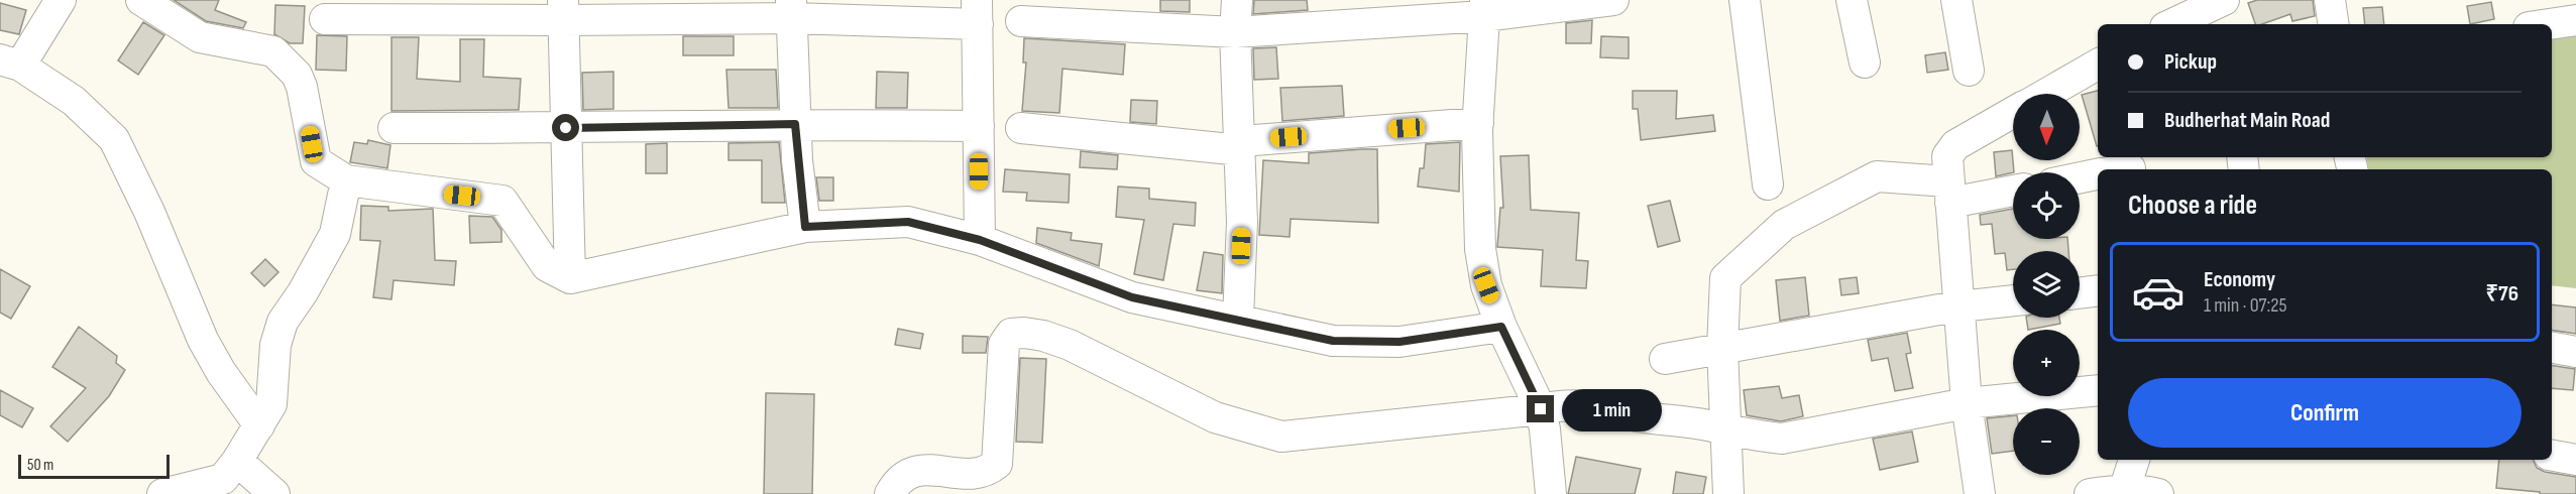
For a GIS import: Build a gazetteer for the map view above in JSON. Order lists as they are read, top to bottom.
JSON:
{
  "scale_bar": "50 m",
  "north": "bottom",
  "page": {
    "banner": ["Pickup", "Budherhat Main Road"],
    "map_buttons": ["+", "−"],
    "heading": "Choose a ride",
    "list": [
      {
        "name": "Economy",
        "note": "1 min · 07:25",
        "value": "₹76"
      }
    ],
    "buttons": "Confirm",
    "bubble": "1 min",
    "scale": "50 m"
  }
}
